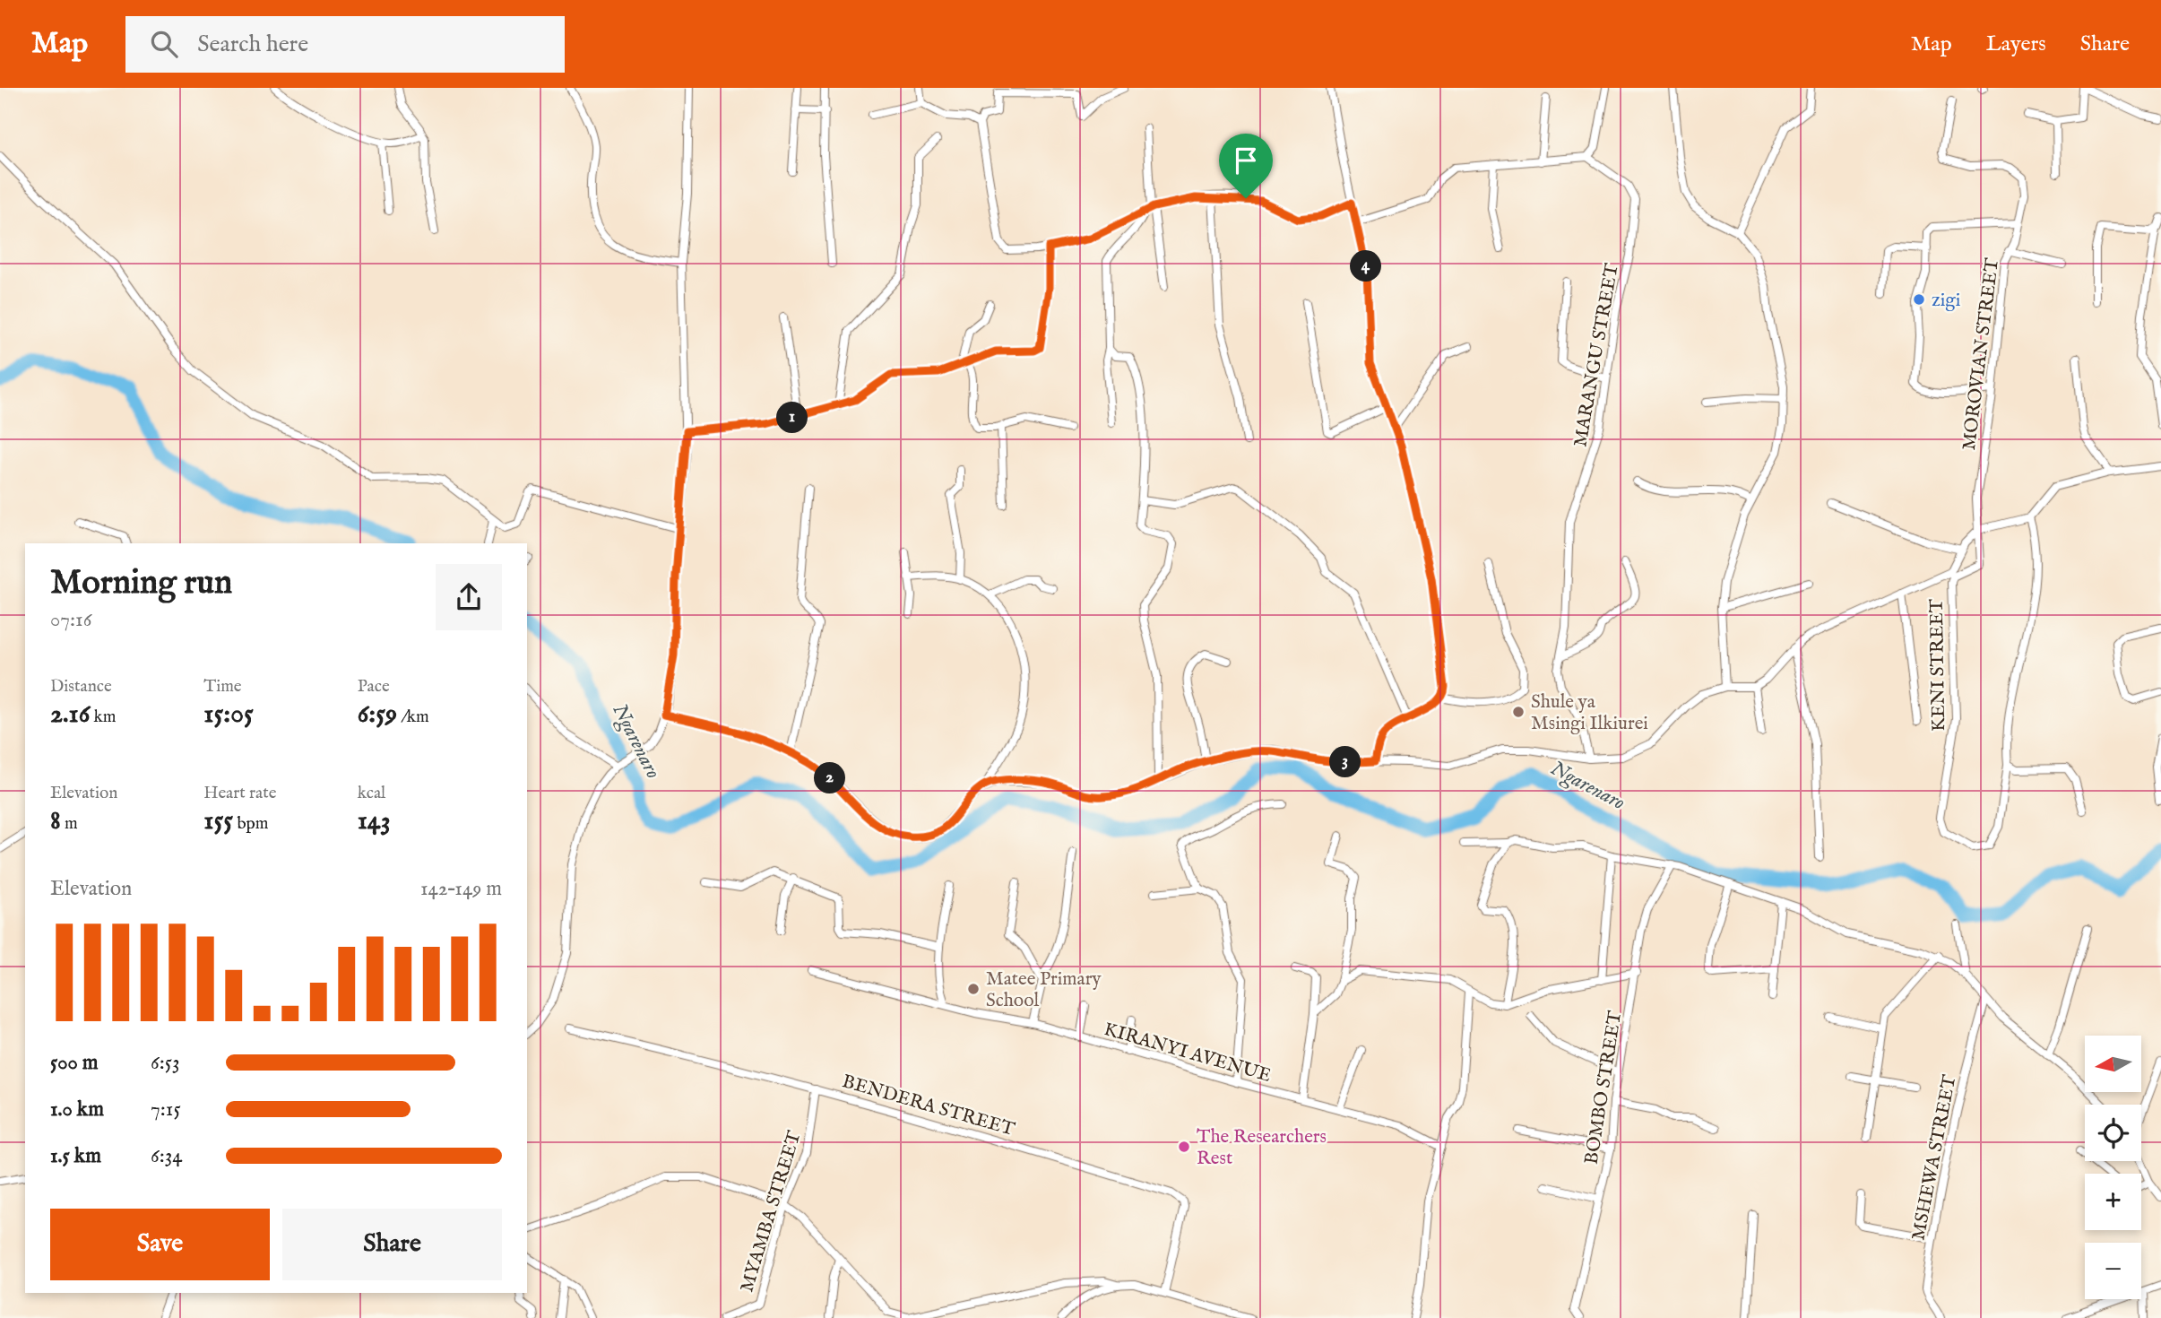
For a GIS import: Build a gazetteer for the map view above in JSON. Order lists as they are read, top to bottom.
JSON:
{
  "streets": {
    "street": [
      "MOROVIAN STREET",
      "MARANGU STREET",
      "KENI STREET",
      "KIRANYI AVENUE",
      "BOMBO STREET",
      "BENDERA STREET",
      "MSHEWA STREET",
      "MYAMBA STREET"
    ]
  },
  "crossings": [
    ["MOROVIAN STREET", "KENI STREET"],
    ["BENDERA STREET", "MYAMBA STREET"]
  ],
  "water": ["Ngarenaro"],
  "places": [
    "zigi",
    "Shule ya Msingi Ilkiurei",
    "Matee Primary School",
    "The Researchers Rest"
  ],
  "north": "left",
  "page": {
    "header": "Map",
    "search": "Search here",
    "nav": ["Map", "Layers", "Share"],
    "pins": [
      "4",
      "1",
      "3",
      "2"
    ],
    "heading": ["Morning run", "07:16"],
    "stats": [
      ["Distance", "2.16 km"],
      ["Time", "15:05"],
      ["Pace", "6:59 /km"],
      ["Elevation", "8 m"],
      ["Heart rate", "155 bpm"],
      ["kcal", "143"]
    ],
    "chart": ["Elevation", "142–149 m"],
    "map_buttons": ["+", "−"],
    "list": [
      {
        "name": "500 m",
        "note": "6:53"
      },
      {
        "name": "1.0 km",
        "note": "7:15"
      },
      {
        "name": "1.5 km",
        "note": "6:34"
      }
    ],
    "buttons": ["Save", "Share"]
  }
}
